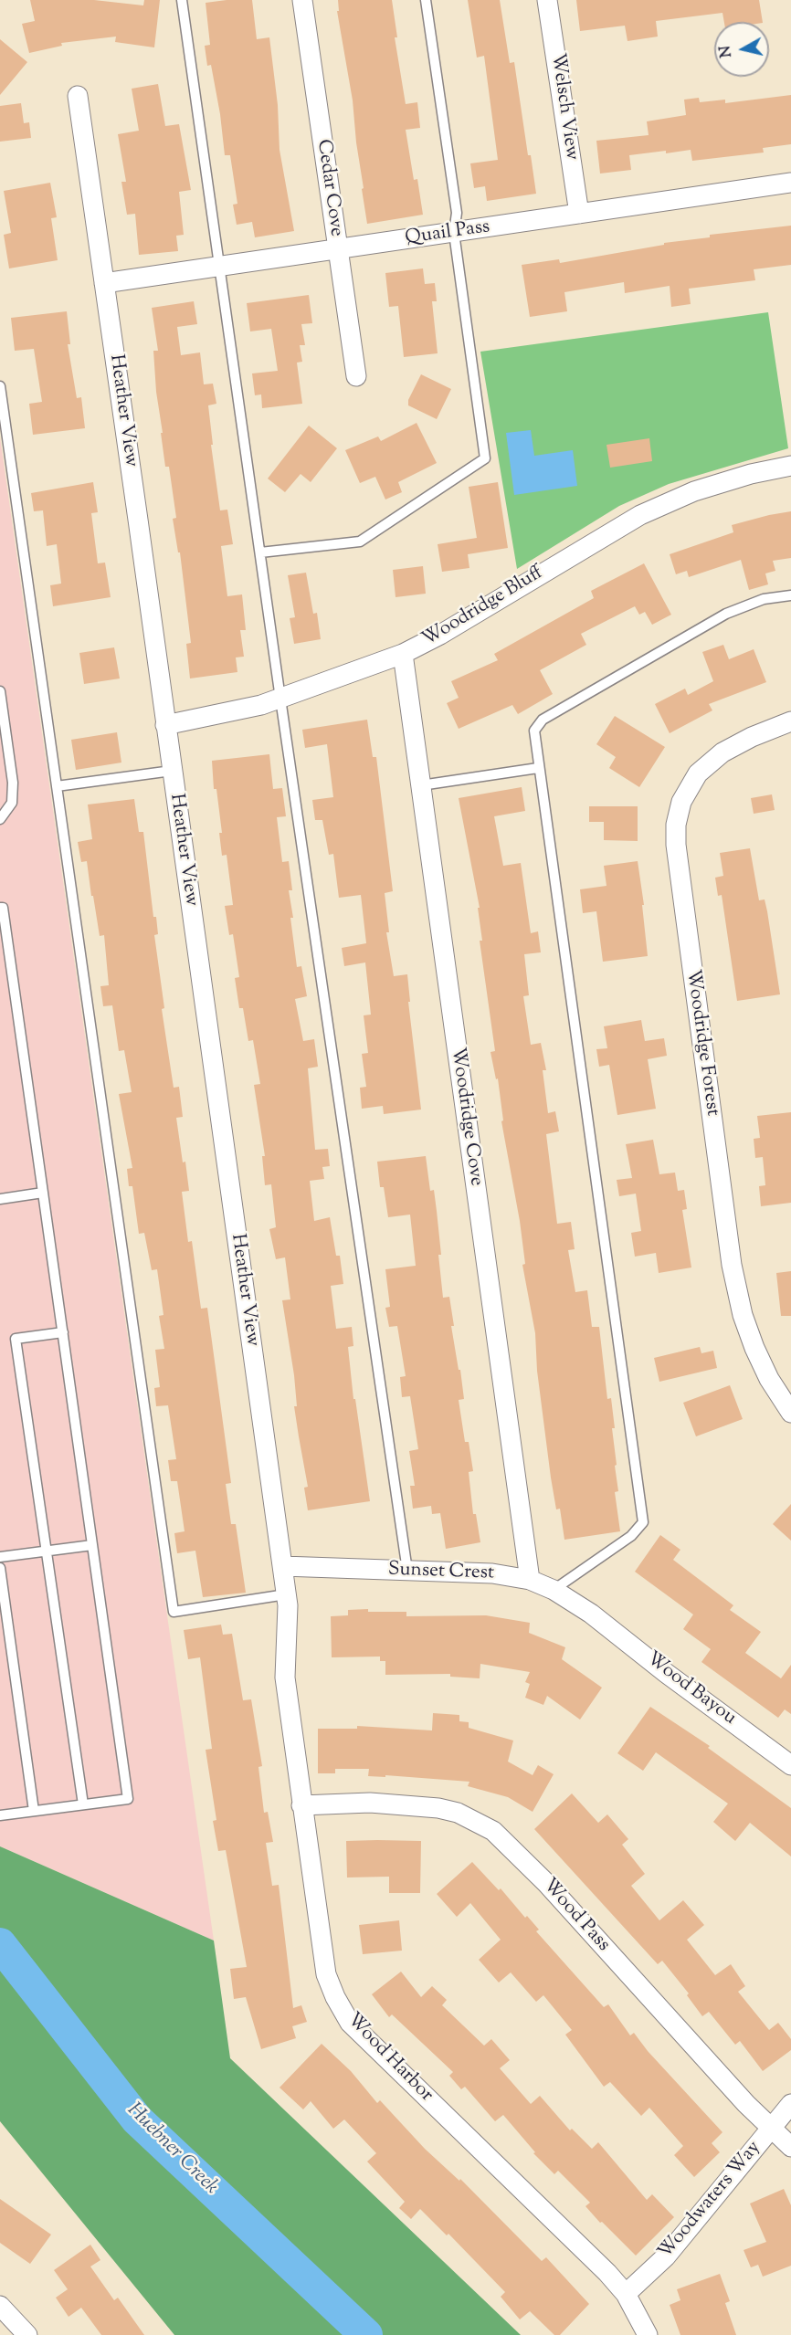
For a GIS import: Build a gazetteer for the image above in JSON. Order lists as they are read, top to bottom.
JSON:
{
  "streets": {
    "street": [
      "Welsch View",
      "Cedar Cove",
      "Quail Pass",
      "Heather View",
      "Woodridge Bluff",
      "Woodridge Forest",
      "Woodridge Cove",
      "Sunset Crest",
      "Wood Bayou",
      "Wood Pass",
      "Wood Harbor",
      "Woodwaters Way"
    ]
  },
  "crossings": [
    ["Welsch View", "Quail Pass"],
    ["Cedar Cove", "Quail Pass"],
    ["Quail Pass", "Heather View"],
    ["Heather View", "Woodridge Bluff"],
    ["Heather View", "Sunset Crest"],
    ["Heather View", "Wood Harbor"],
    ["Woodridge Bluff", "Woodridge Cove"],
    ["Woodridge Cove", "Sunset Crest"],
    ["Sunset Crest", "Wood Bayou"],
    ["Wood Pass", "Wood Harbor"],
    ["Wood Pass", "Woodwaters Way"],
    ["Wood Harbor", "Woodwaters Way"]
  ],
  "water": ["Huebner Creek"],
  "north": "left"
}
